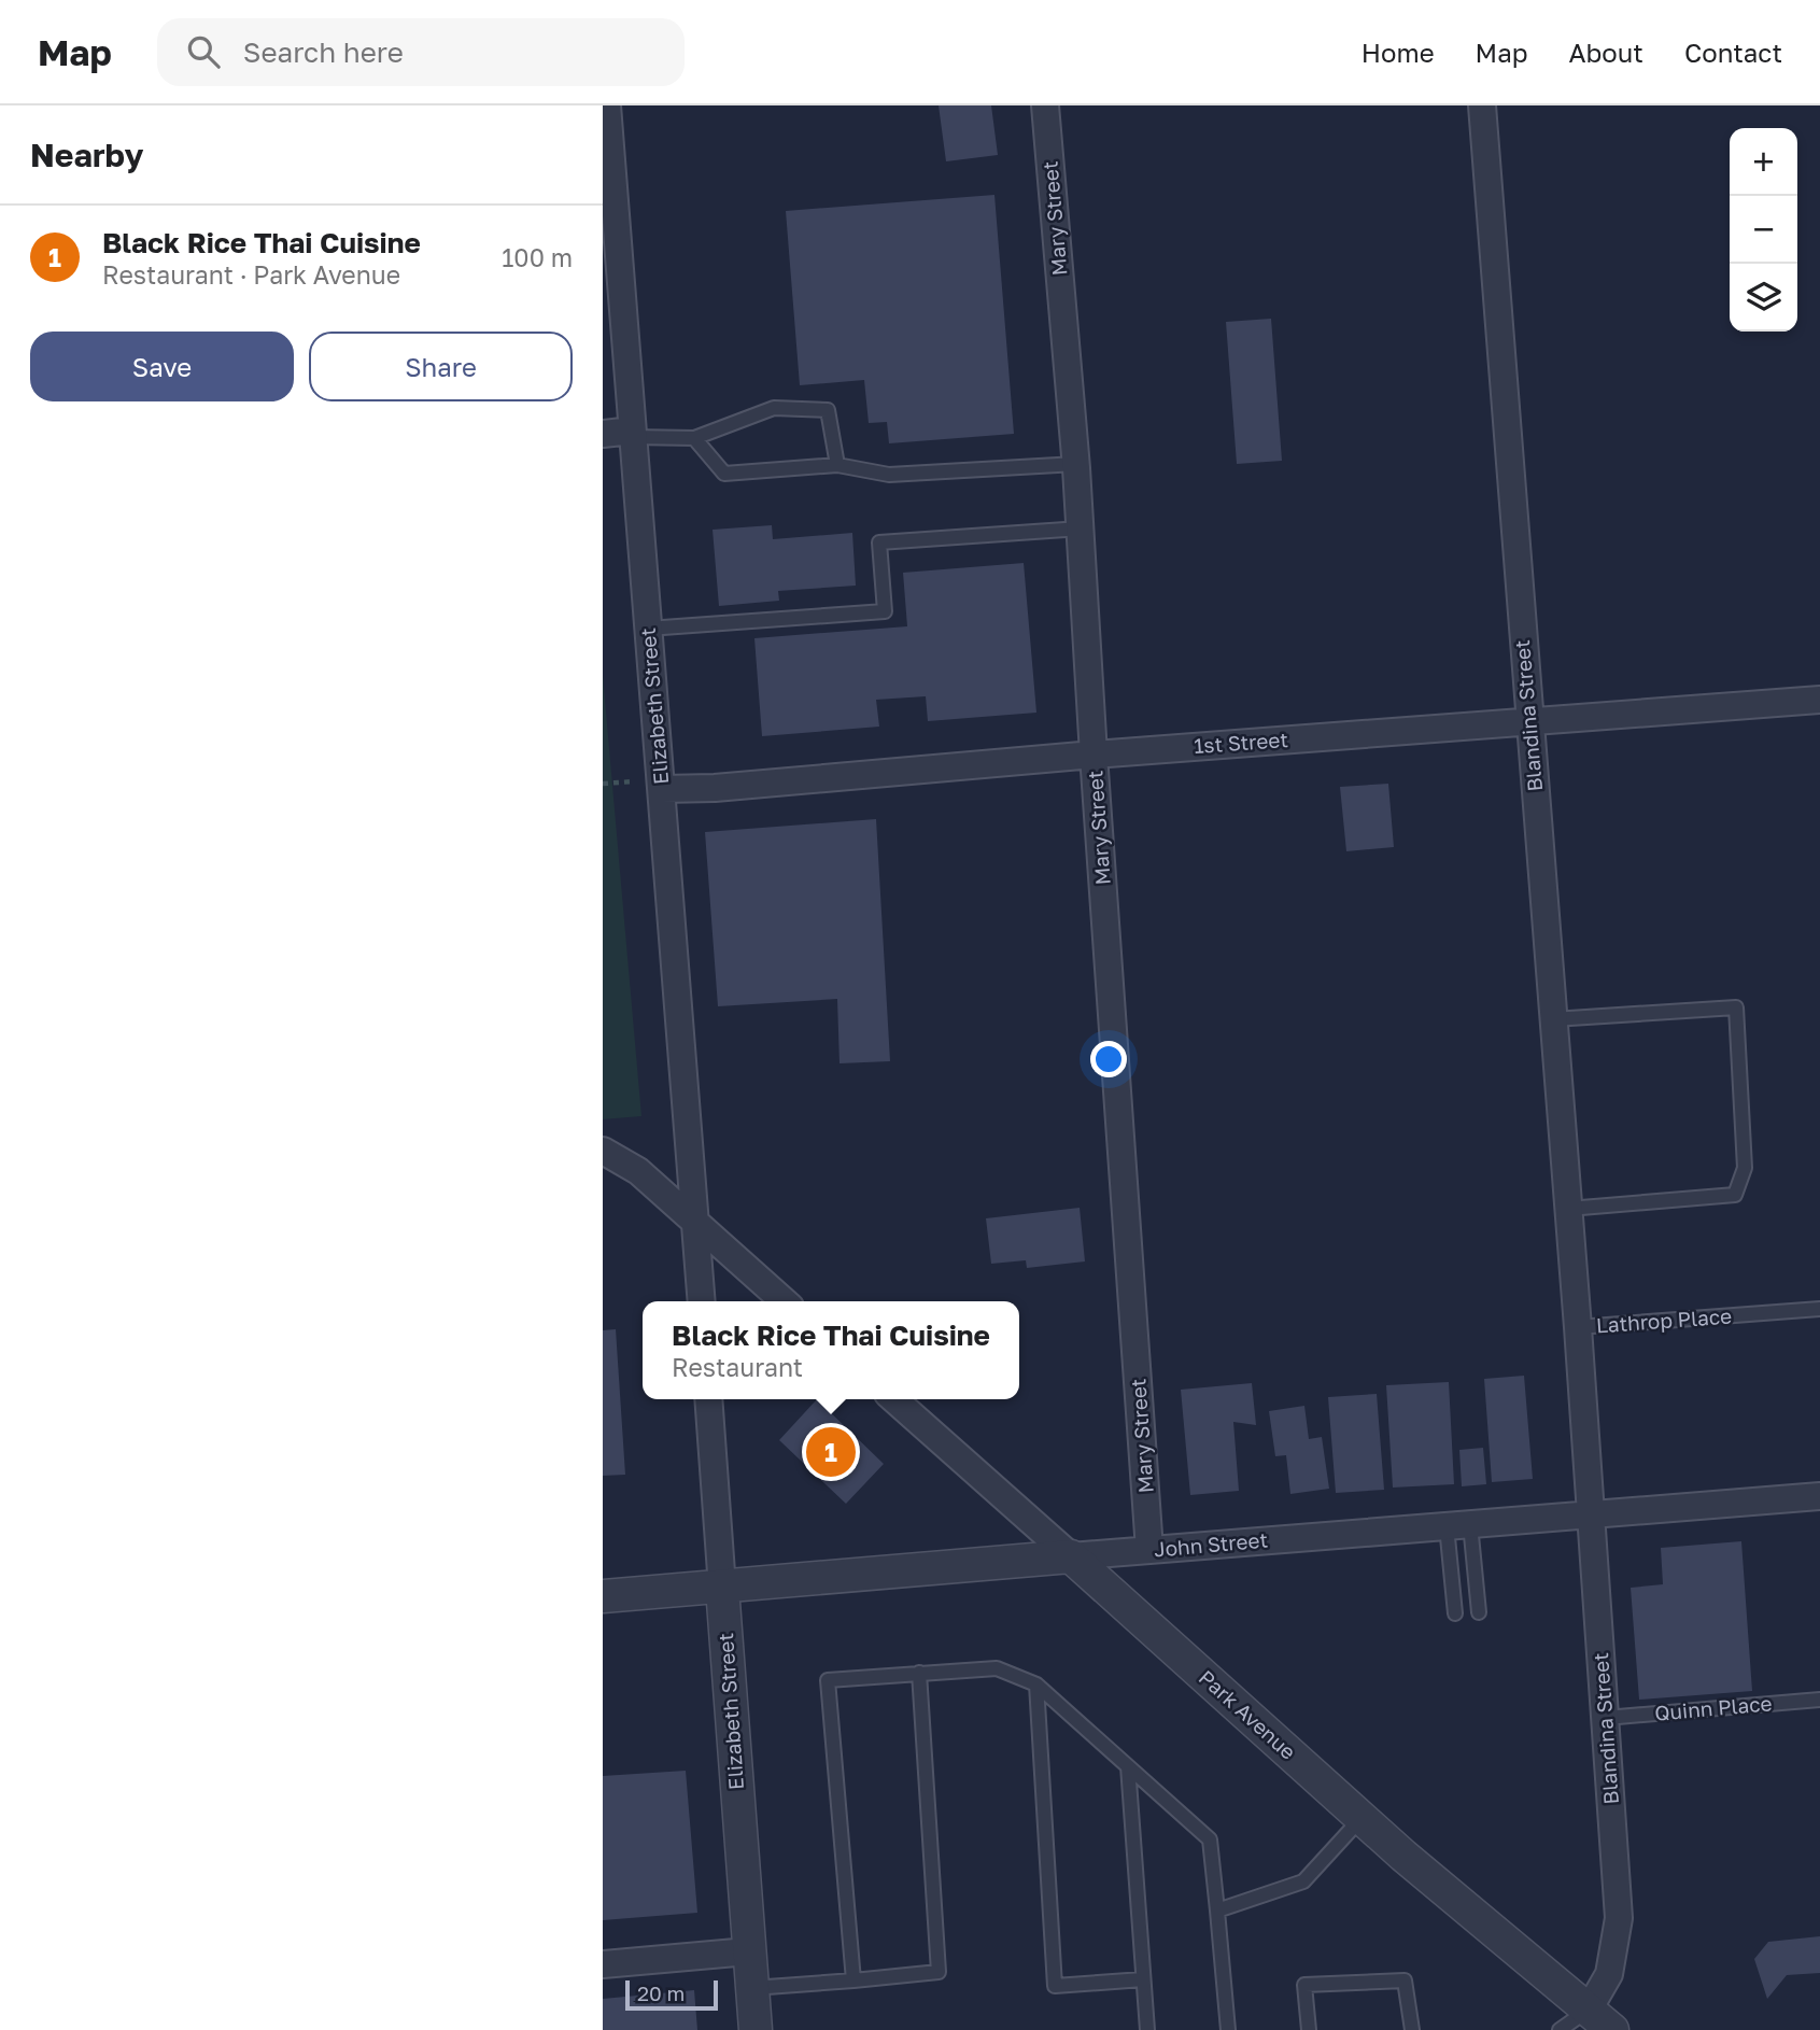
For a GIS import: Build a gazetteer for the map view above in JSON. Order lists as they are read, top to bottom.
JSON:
{
  "streets": {
    "street": [
      "Mary Street",
      "Elizabeth Street",
      "Blandina Street",
      "1st Street",
      "Lathrop Place",
      "John Street",
      "Park Avenue"
    ],
    "lane": ["Quinn Place"]
  },
  "crossings": [
    ["Mary Street", "1st Street"],
    ["Mary Street", "John Street"],
    ["Elizabeth Street", "1st Street"],
    ["Elizabeth Street", "John Street"],
    ["Blandina Street", "1st Street"],
    ["Blandina Street", "Lathrop Place"],
    ["Blandina Street", "John Street"],
    ["Blandina Street", "Quinn Place"],
    ["Blandina Street", "Park Avenue"],
    ["John Street", "Park Avenue"]
  ],
  "scale_bar": "20 m",
  "page": {
    "header": "Map",
    "search": "Search here",
    "nav": [
      "Home",
      "Map",
      "About",
      "Contact"
    ],
    "heading": "Nearby",
    "map_buttons": ["+", "−"],
    "list": [
      {
        "mark": "1",
        "name": "Black Rice Thai Cuisine",
        "note": "Restaurant · Park Avenue",
        "value": "100 m"
      }
    ],
    "buttons": ["Save", "Share"],
    "popup": ["Black Rice Thai Cuisine", "Restaurant"],
    "pins": "1",
    "scale": "20 m"
  }
}
